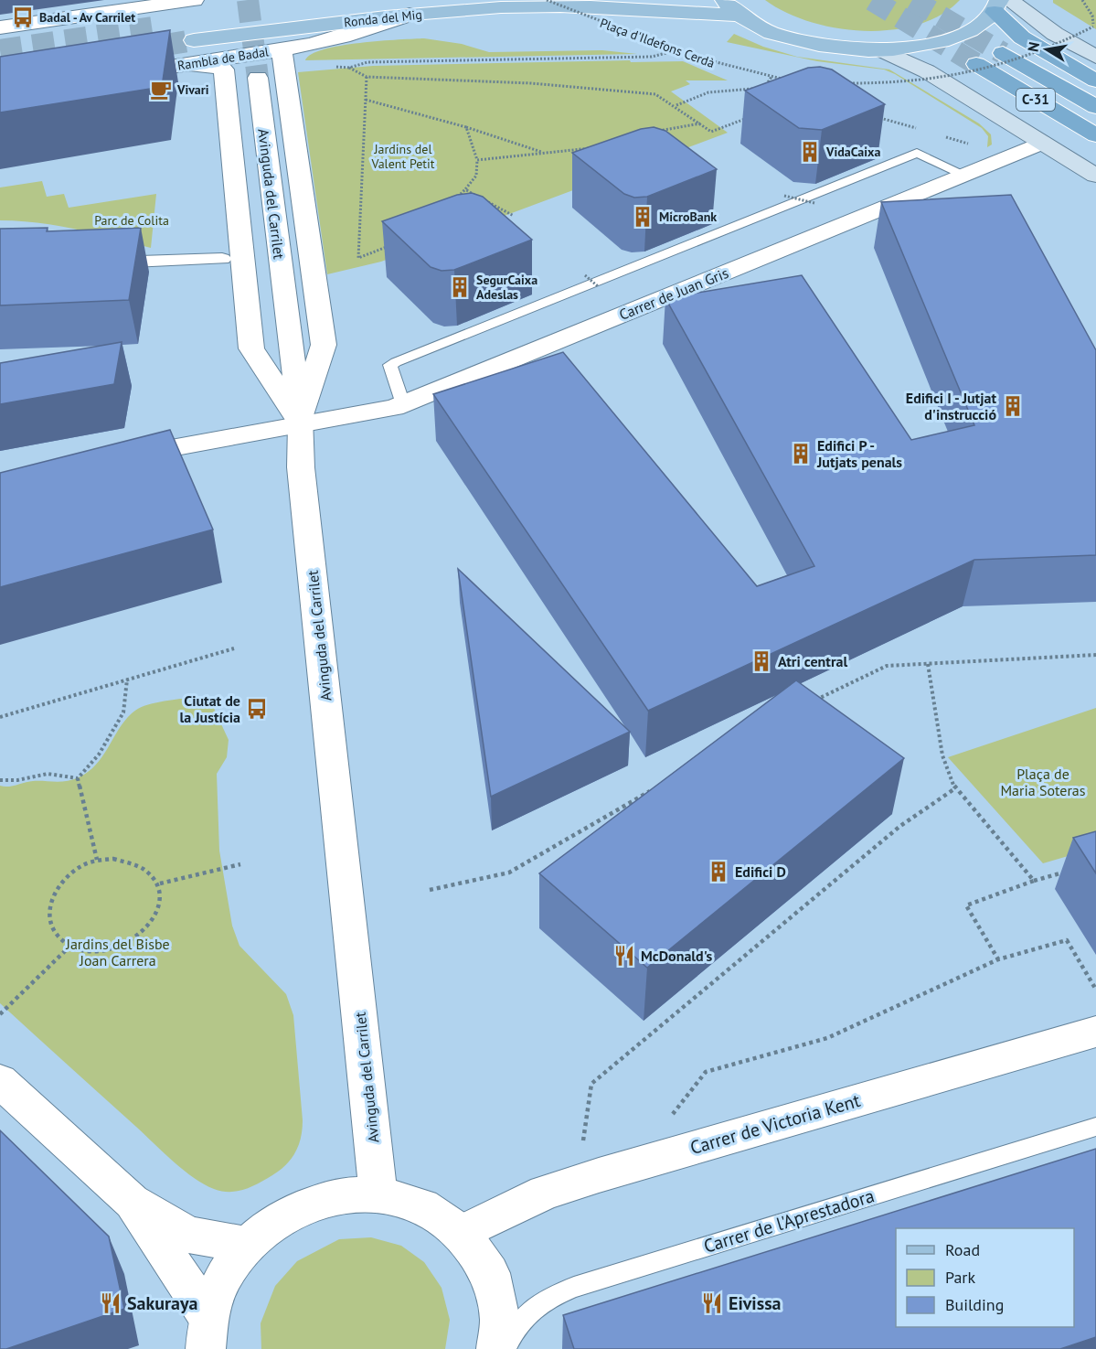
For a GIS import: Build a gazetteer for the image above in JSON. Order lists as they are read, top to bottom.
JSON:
{
  "streets": {
    "highway": ["C-31"],
    "main road": ["Ronda del Mig"],
    "street": [
      "Rambla de Badal",
      "Avinguda del Carrilet",
      "Carrer de Juan Gris",
      "Carrer de Victoria Kent"
    ],
    "lane": ["Carrer de l'Aprestadora"],
    "path": ["Plaça d'Ildefons Cerdà"]
  },
  "crossings": [
    ["Ronda del Mig", "Rambla de Badal"],
    ["Avinguda del Carrilet", "Carrer de Juan Gris"]
  ],
  "parks": [
    "Jardins del Valent Petit",
    "Parc de Colita",
    "Plaça de Maria Soteras",
    "Jardins del Bisbe Joan Carrera"
  ],
  "places": {
    "bus stop": ["Badal - Av Carrilet", "Ciutat de la Justícia"],
    "cafe": ["Vivari"],
    "building": [
      "VidaCaixa",
      "MicroBank",
      "SegurCaixa Adeslas",
      "Edifici I - Jutjat d'instrucció",
      "Edifici P - Jutjats penals",
      "Atri central",
      "Edifici D"
    ],
    "restaurant": ["McDonald's", "Sakuraya", "Eivissa"]
  },
  "legend": ["Road", "Park", "Building"],
  "north": "left"
}
